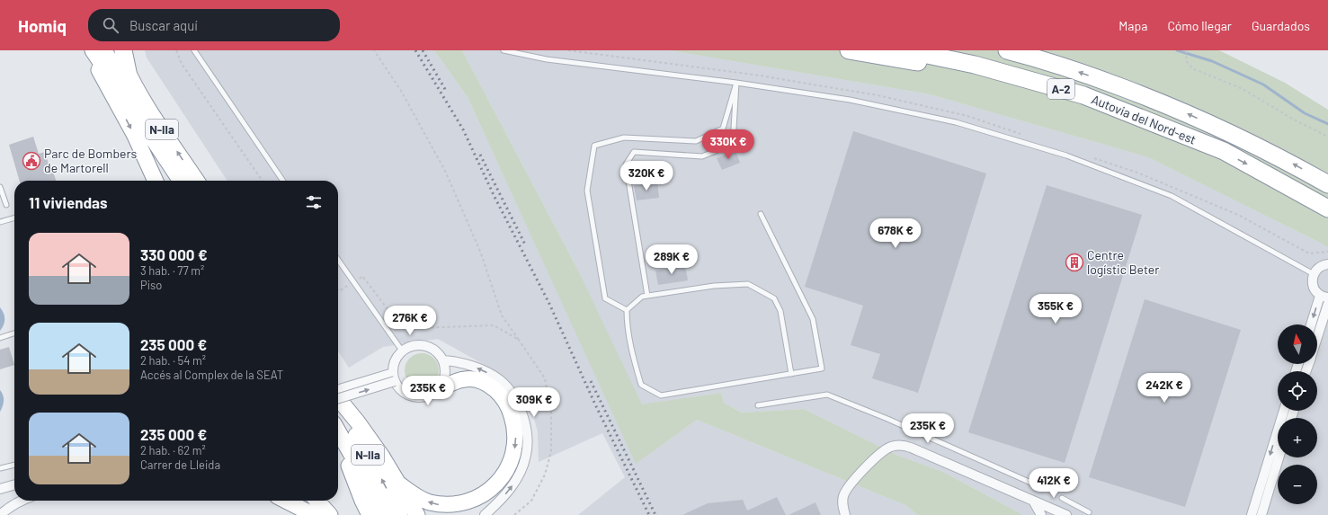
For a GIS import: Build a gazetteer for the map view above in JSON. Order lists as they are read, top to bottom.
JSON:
{
  "streets": {
    "highway": ["A-2", "Autovia del Nord-est", "N-IIa"]
  },
  "places": {
    "public building": ["Parc de Bombers de Martorell"],
    "building": ["Centre logístic Beter"]
  },
  "north": "top",
  "page": {
    "header": "Homiq",
    "search": "Buscar aquí",
    "nav": ["Mapa", "Cómo llegar", "Guardados"],
    "price": [
      "330K €",
      "320K €",
      "678K €",
      "289K €",
      "355K €",
      "276K €",
      "242K €",
      "235K €",
      "309K €",
      "235K €",
      "412K €"
    ],
    "heading": "11 viviendas",
    "list": [
      {
        "name": "330 000 €",
        "note": "3 hab. · 77 m² · Piso"
      },
      {
        "name": "235 000 €",
        "note": "2 hab. · 54 m² · Accés al Complex de la SEAT"
      },
      {
        "name": "235 000 €",
        "note": "2 hab. · 62 m² · Carrer de Lleida"
      }
    ],
    "map_buttons": ["+", "−"]
  }
}
